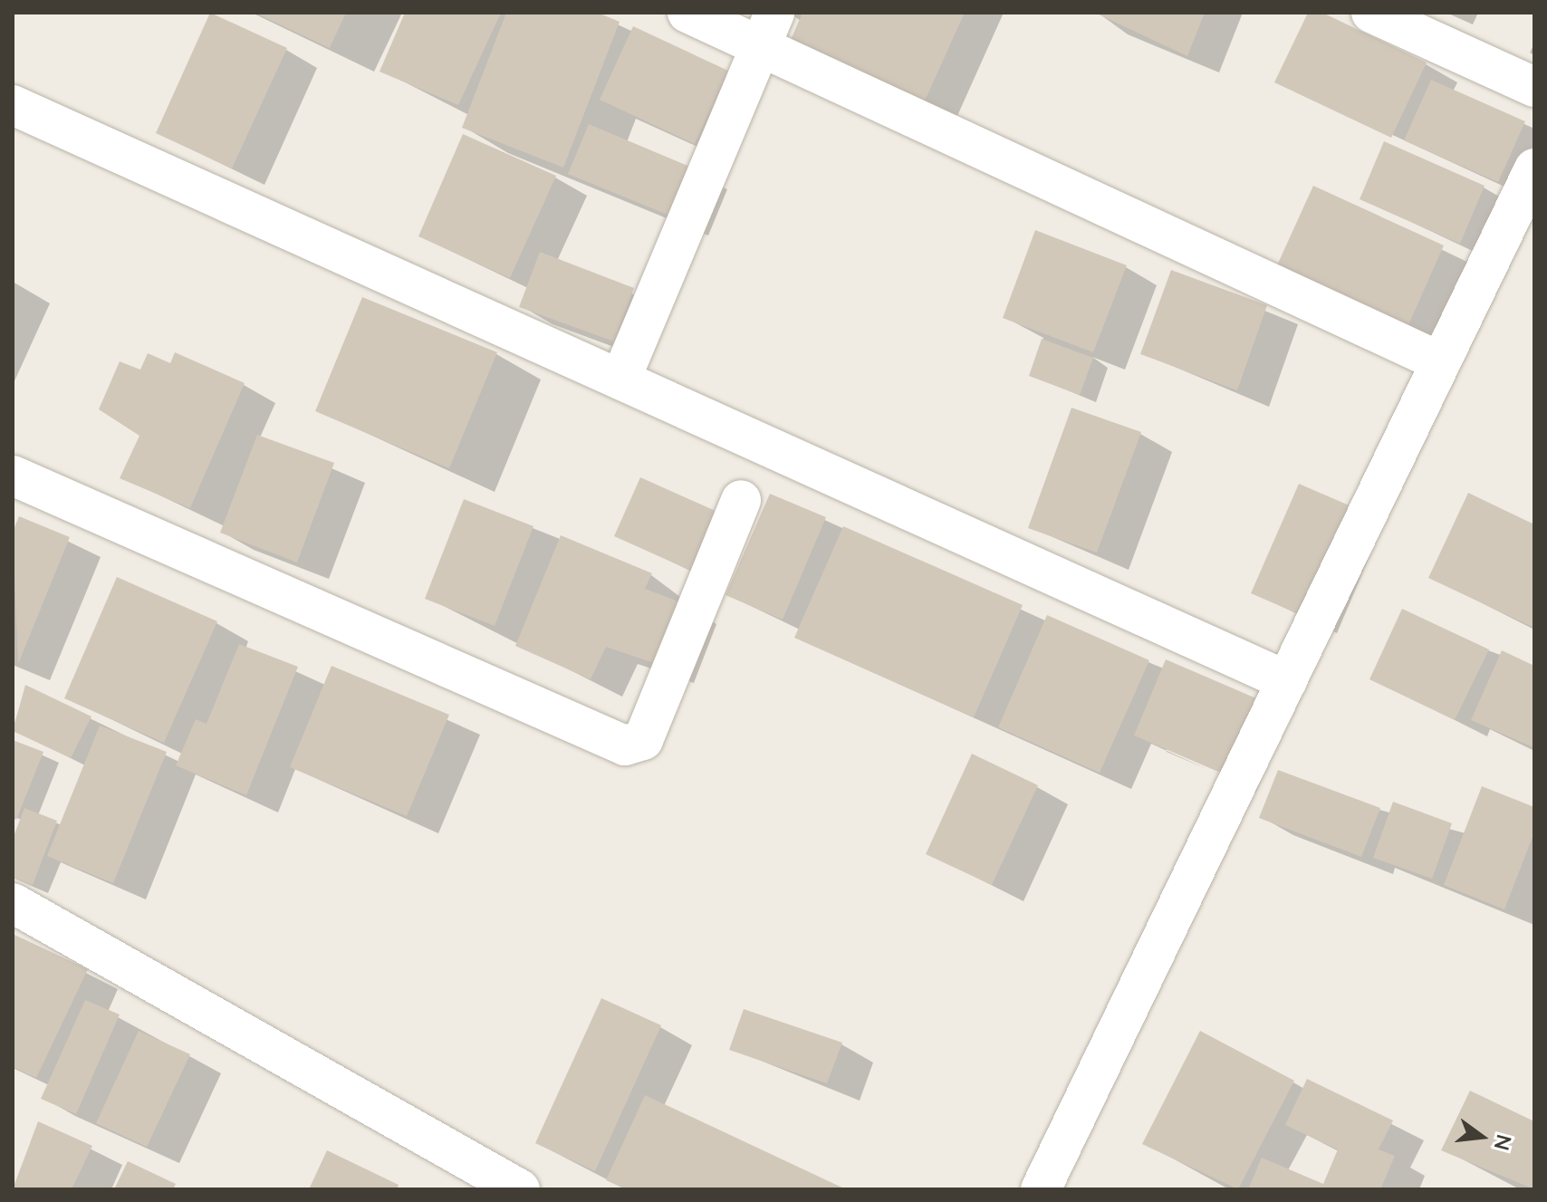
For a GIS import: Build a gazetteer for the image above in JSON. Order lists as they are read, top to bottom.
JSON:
{
  "north": "right"
}
